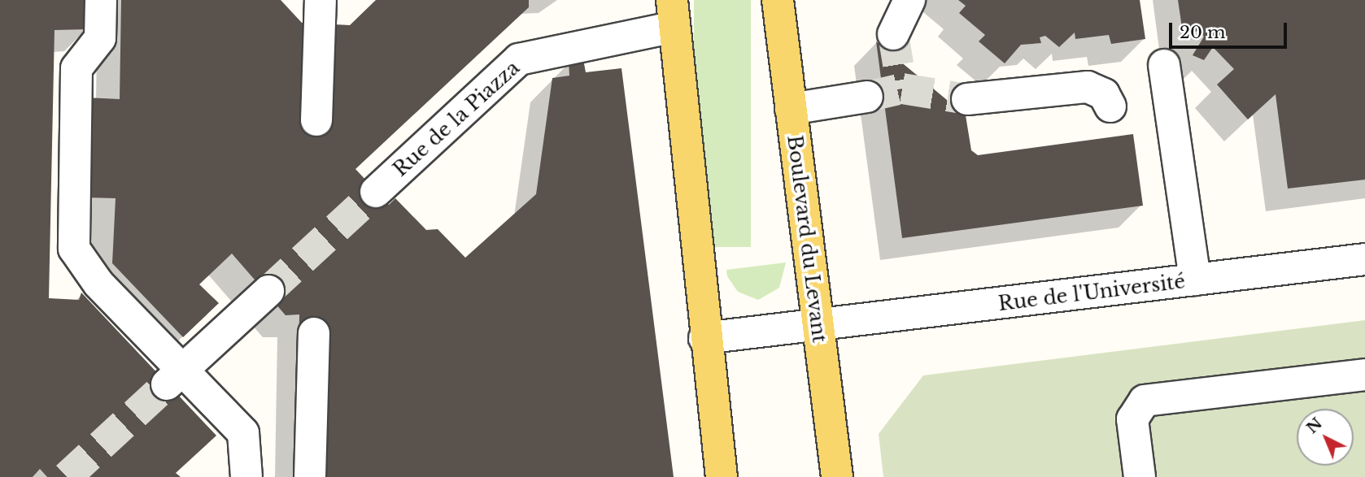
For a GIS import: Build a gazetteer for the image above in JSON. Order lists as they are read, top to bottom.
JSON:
{
  "streets": {
    "main road": ["Boulevard du Levant"],
    "street": ["Rue de la Piazza", "Rue de l'Université"]
  },
  "crossings": [
    ["Boulevard du Levant", "Rue de l'Université"]
  ],
  "scale_bar": "20 m",
  "north": "top left"
}
